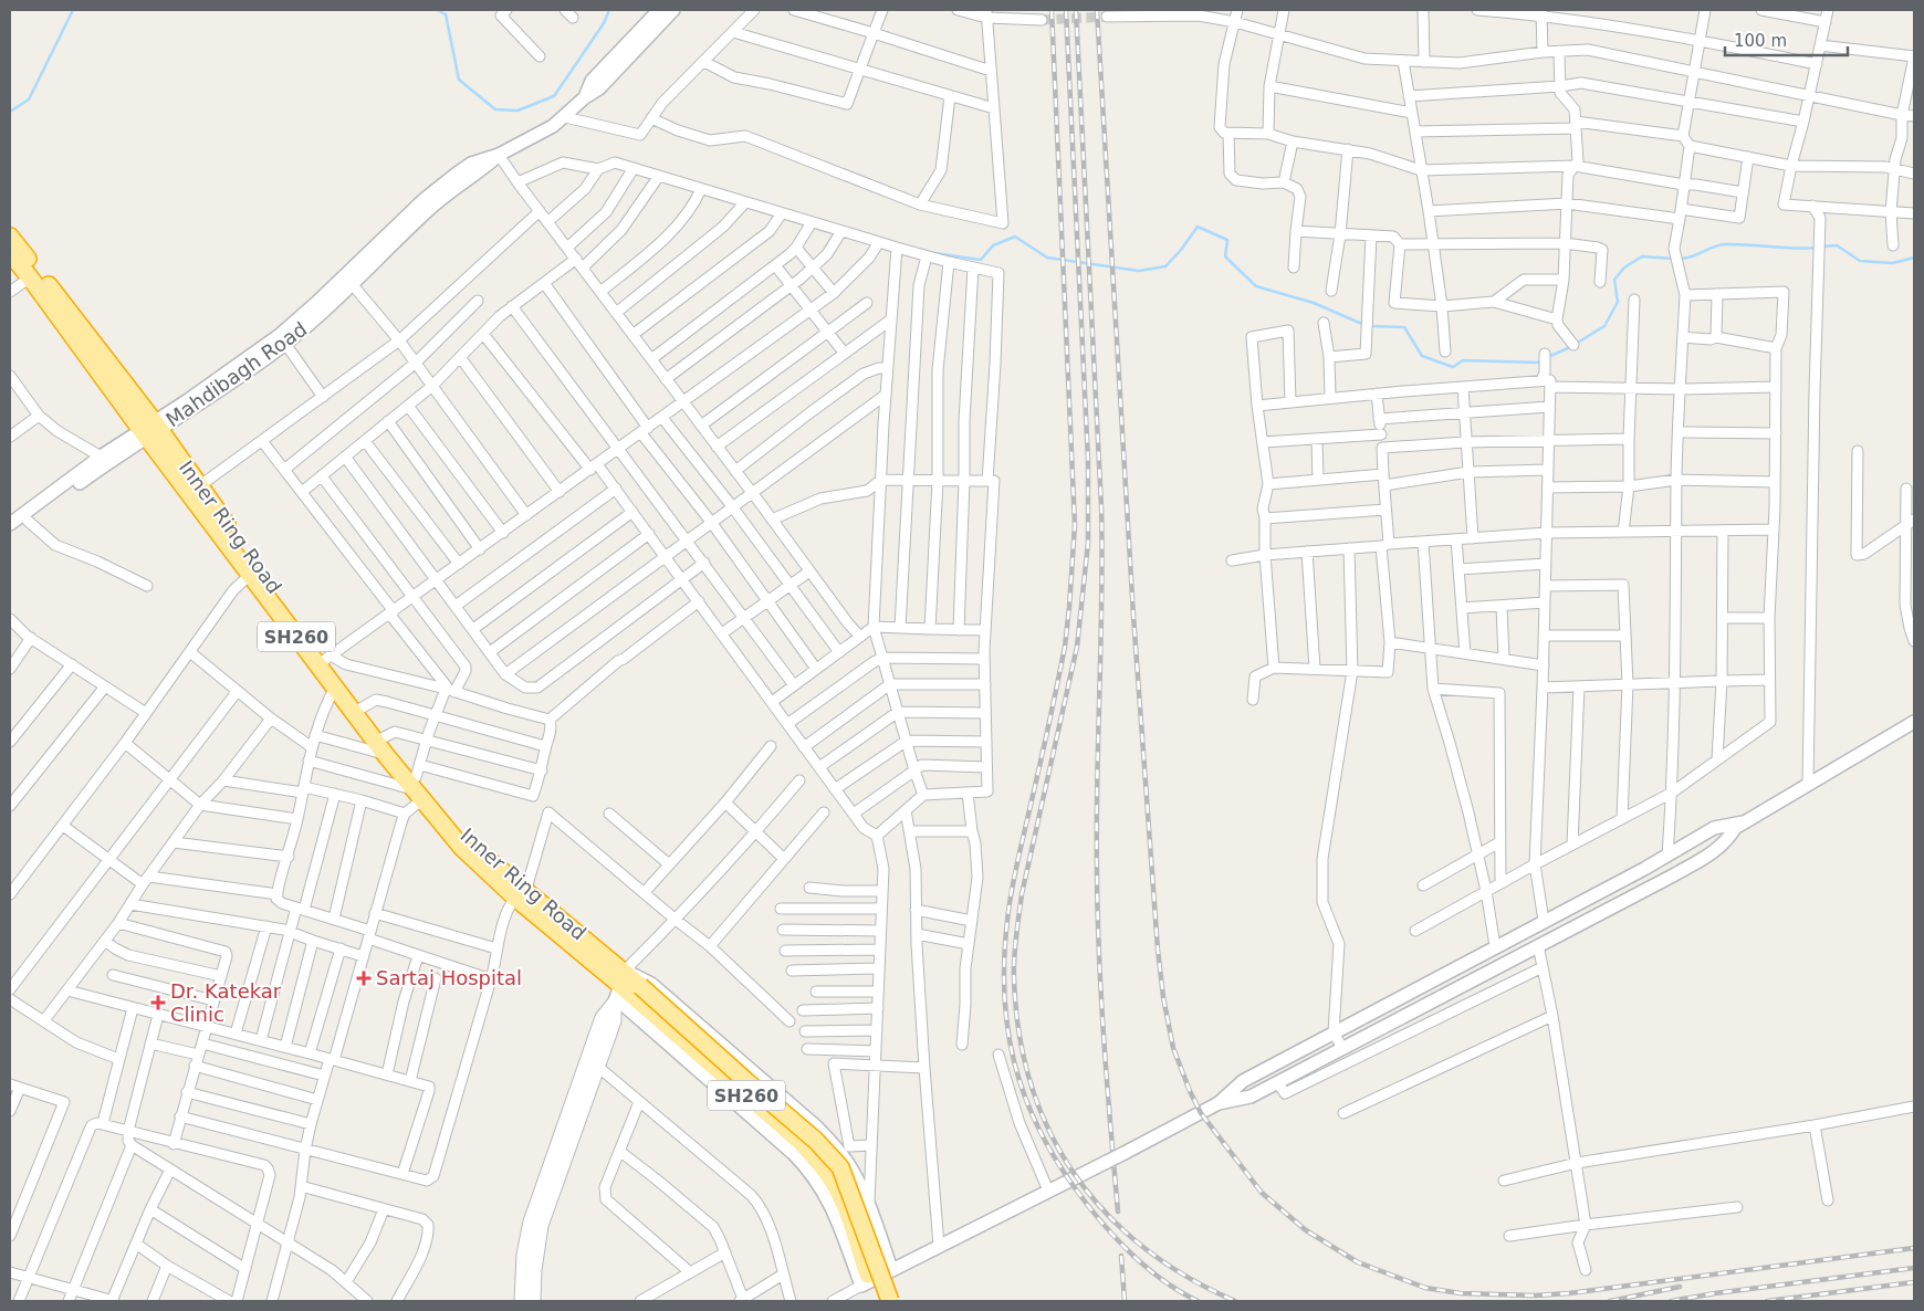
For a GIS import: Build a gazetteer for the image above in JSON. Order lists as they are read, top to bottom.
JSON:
{
  "streets": {
    "highway": ["Inner Ring Road", "SH260"],
    "street": ["Mahdibagh Road"]
  },
  "crossings": [
    ["Mahdibagh Road", "Inner Ring Road"],
    ["Inner Ring Road", "SH260"]
  ],
  "places": {
    "health": ["Sartaj Hospital", "Dr. Katekar Clinic"]
  },
  "scale_bar": "100 m"
}
